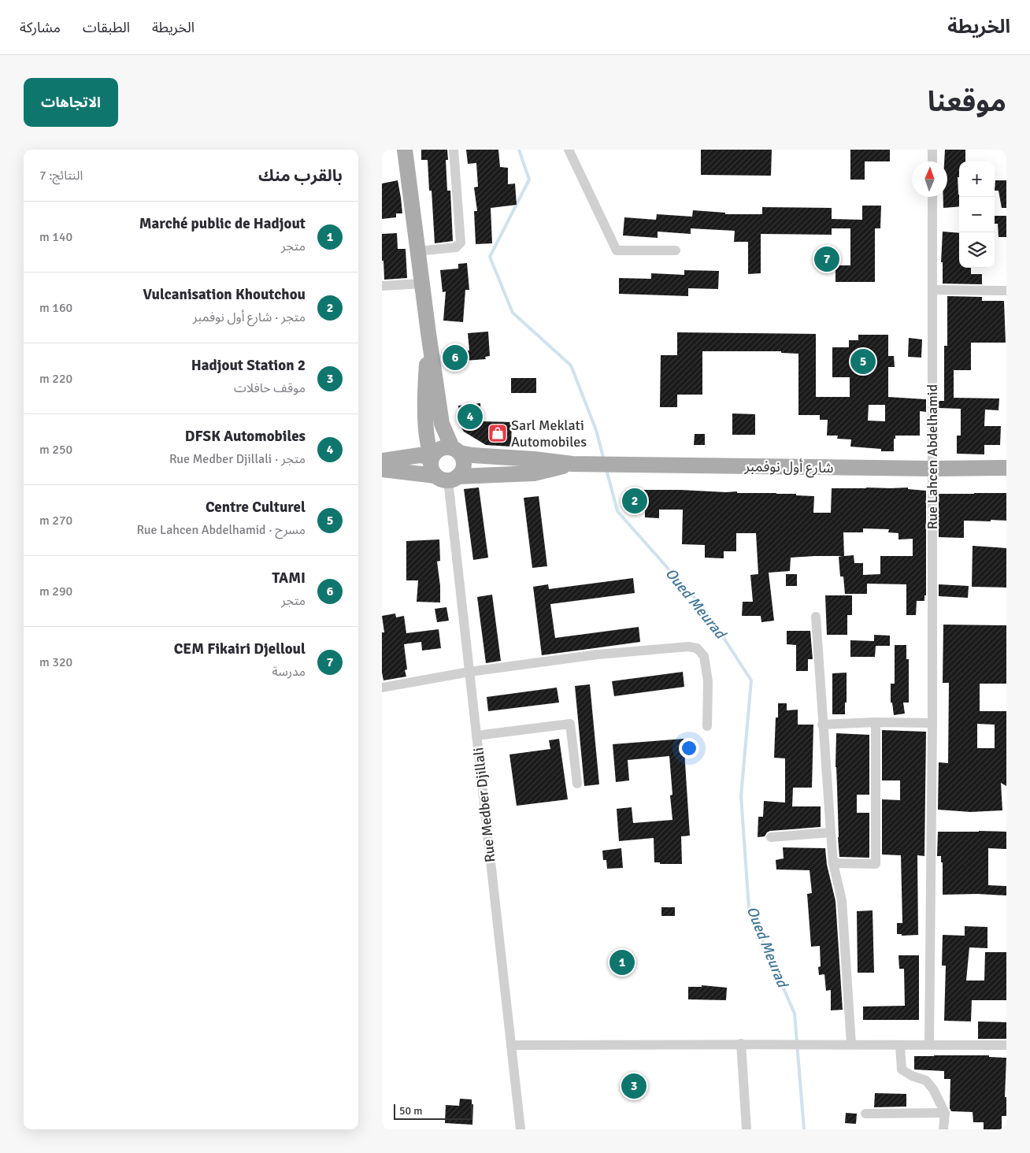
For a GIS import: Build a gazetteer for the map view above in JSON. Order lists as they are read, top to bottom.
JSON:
{
  "streets": {
    "main road": ["شارع أول نوفمبر"],
    "street": ["Rue Lahcen Abdelhamid", "Rue Medber Djillali"]
  },
  "crossings": [
    ["Rue Lahcen Abdelhamid", "شارع أول نوفمبر"]
  ],
  "water": ["Oued Meurad"],
  "places": {
    "shop": ["Sarl Meklati Automobiles"]
  },
  "scale_bar": "50 m",
  "north": "top",
  "page": {
    "header": "الخريطة",
    "nav": ["الخريطة", "الطبقات", "مشاركة"],
    "title": "موقعنا",
    "buttons": "الاتجاهات",
    "heading": ["بالقرب منك", "النتائج: 7"],
    "map_buttons": ["+", "−"],
    "list": [
      {
        "mark": "1",
        "name": "Marché public de Hadjout",
        "note": "متجر",
        "value": "140 m"
      },
      {
        "mark": "2",
        "name": "Vulcanisation Khoutchou",
        "note": "متجر · شارع أول نوفمبر",
        "value": "160 m"
      },
      {
        "mark": "3",
        "name": "Hadjout Station 2",
        "note": "موقف حافلات",
        "value": "220 m"
      },
      {
        "mark": "4",
        "name": "DFSK Automobiles",
        "note": "متجر · Rue Medber Djillali",
        "value": "250 m"
      },
      {
        "mark": "5",
        "name": "Centre Culturel",
        "note": "مسرح · Rue Lahcen Abdelhamid",
        "value": "270 m"
      },
      {
        "mark": "6",
        "name": "TAMI",
        "note": "متجر",
        "value": "290 m"
      },
      {
        "mark": "7",
        "name": "CEM Fikairi Djelloul",
        "note": "مدرسة",
        "value": "320 m"
      }
    ],
    "pins": [
      "7",
      "6",
      "5",
      "4",
      "2",
      "1",
      "3"
    ],
    "scale": "50 m"
  }
}
